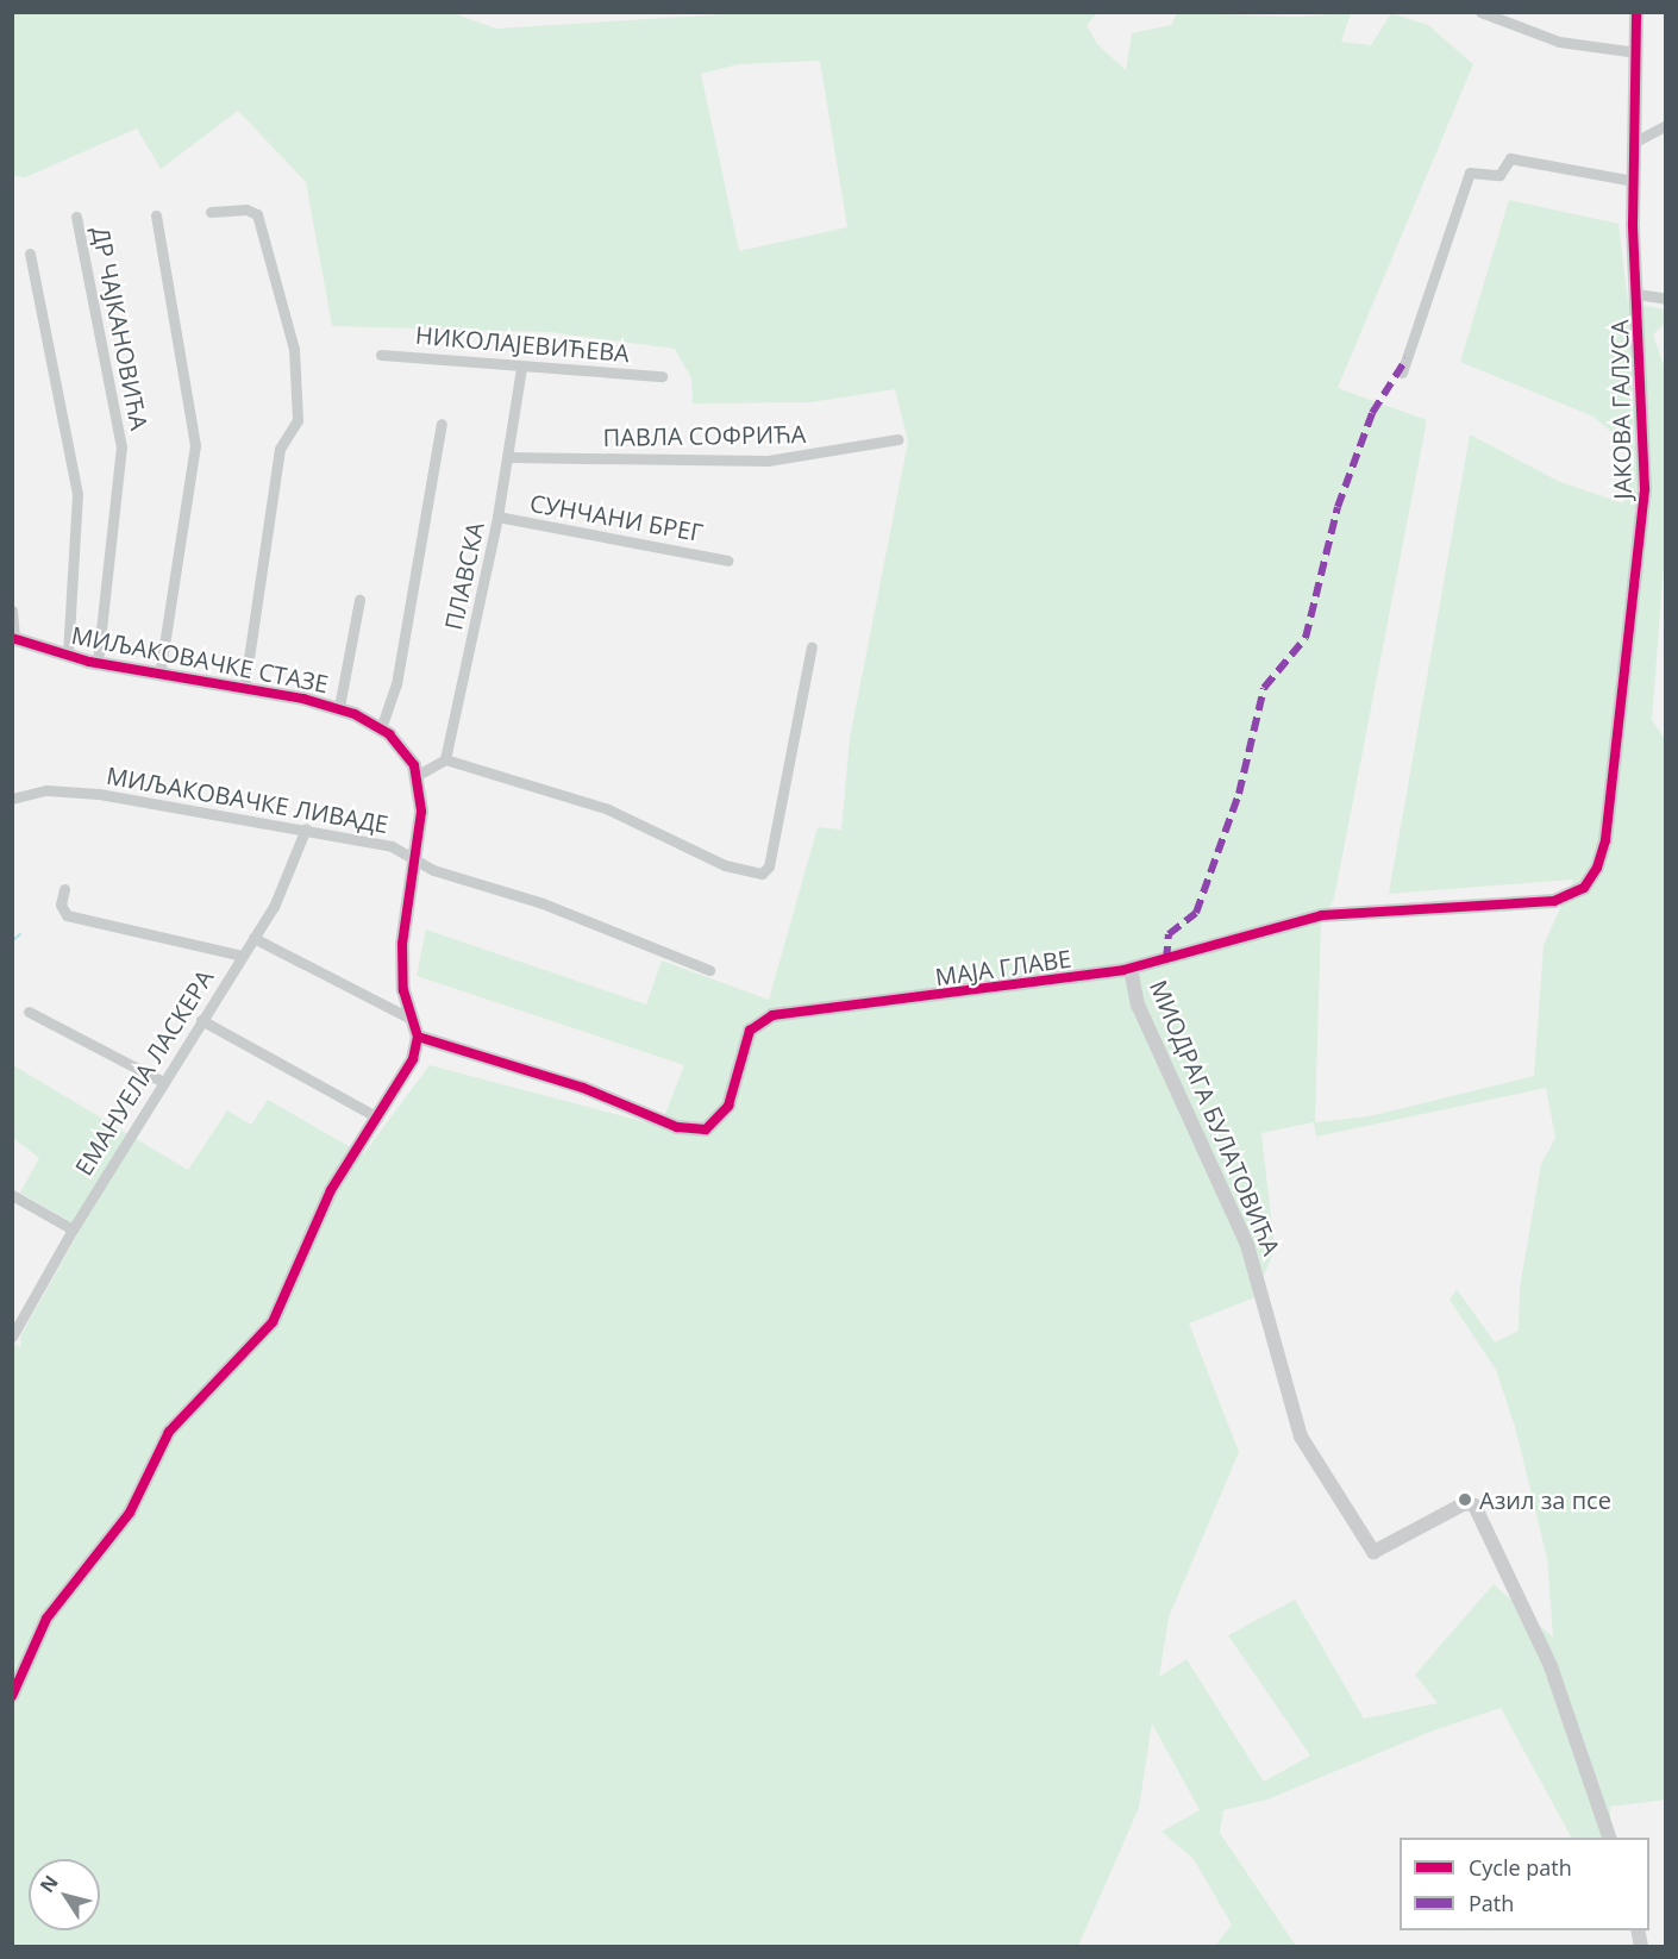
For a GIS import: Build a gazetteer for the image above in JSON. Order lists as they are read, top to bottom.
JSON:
{
  "streets": {
    "street": [
      "ДР ЧАЈКАНОВИЋА",
      "НИКОЛАЈЕВИЋЕВА",
      "ЈАКОВА ГАЛУСА",
      "ПАВЛА СОФРИЋА",
      "СУНЧАНИ БРЕГ",
      "ПЛАВСКА",
      "МИЉАКОВАЧКЕ СТАЗЕ",
      "МИЉАКОВАЧКЕ ЛИВАДЕ",
      "МАЈА ГЛАВЕ",
      "ЕМАНУЕЛА ЛАСКЕРА",
      "МИОДРАГА БУЛАТОВИЋА"
    ]
  },
  "crossings": [
    ["ДР ЧАЈКАНОВИЋА", "МИЉАКОВАЧКЕ СТАЗЕ"],
    ["НИКОЛАЈЕВИЋЕВА", "ПЛАВСКА"],
    ["ЈАКОВА ГАЛУСА", "МАЈА ГЛАВЕ"],
    ["ПАВЛА СОФРИЋА", "ПЛАВСКА"],
    ["СУНЧАНИ БРЕГ", "ПЛАВСКА"],
    ["МИЉАКОВАЧКЕ ЛИВАДЕ", "ЕМАНУЕЛА ЛАСКЕРА"],
    ["МАЈА ГЛАВЕ", "МИОДРАГА БУЛАТОВИЋА"]
  ],
  "places": ["Азил за псе"],
  "legend": ["Cycle path", "Path"],
  "north": "top left"
}
